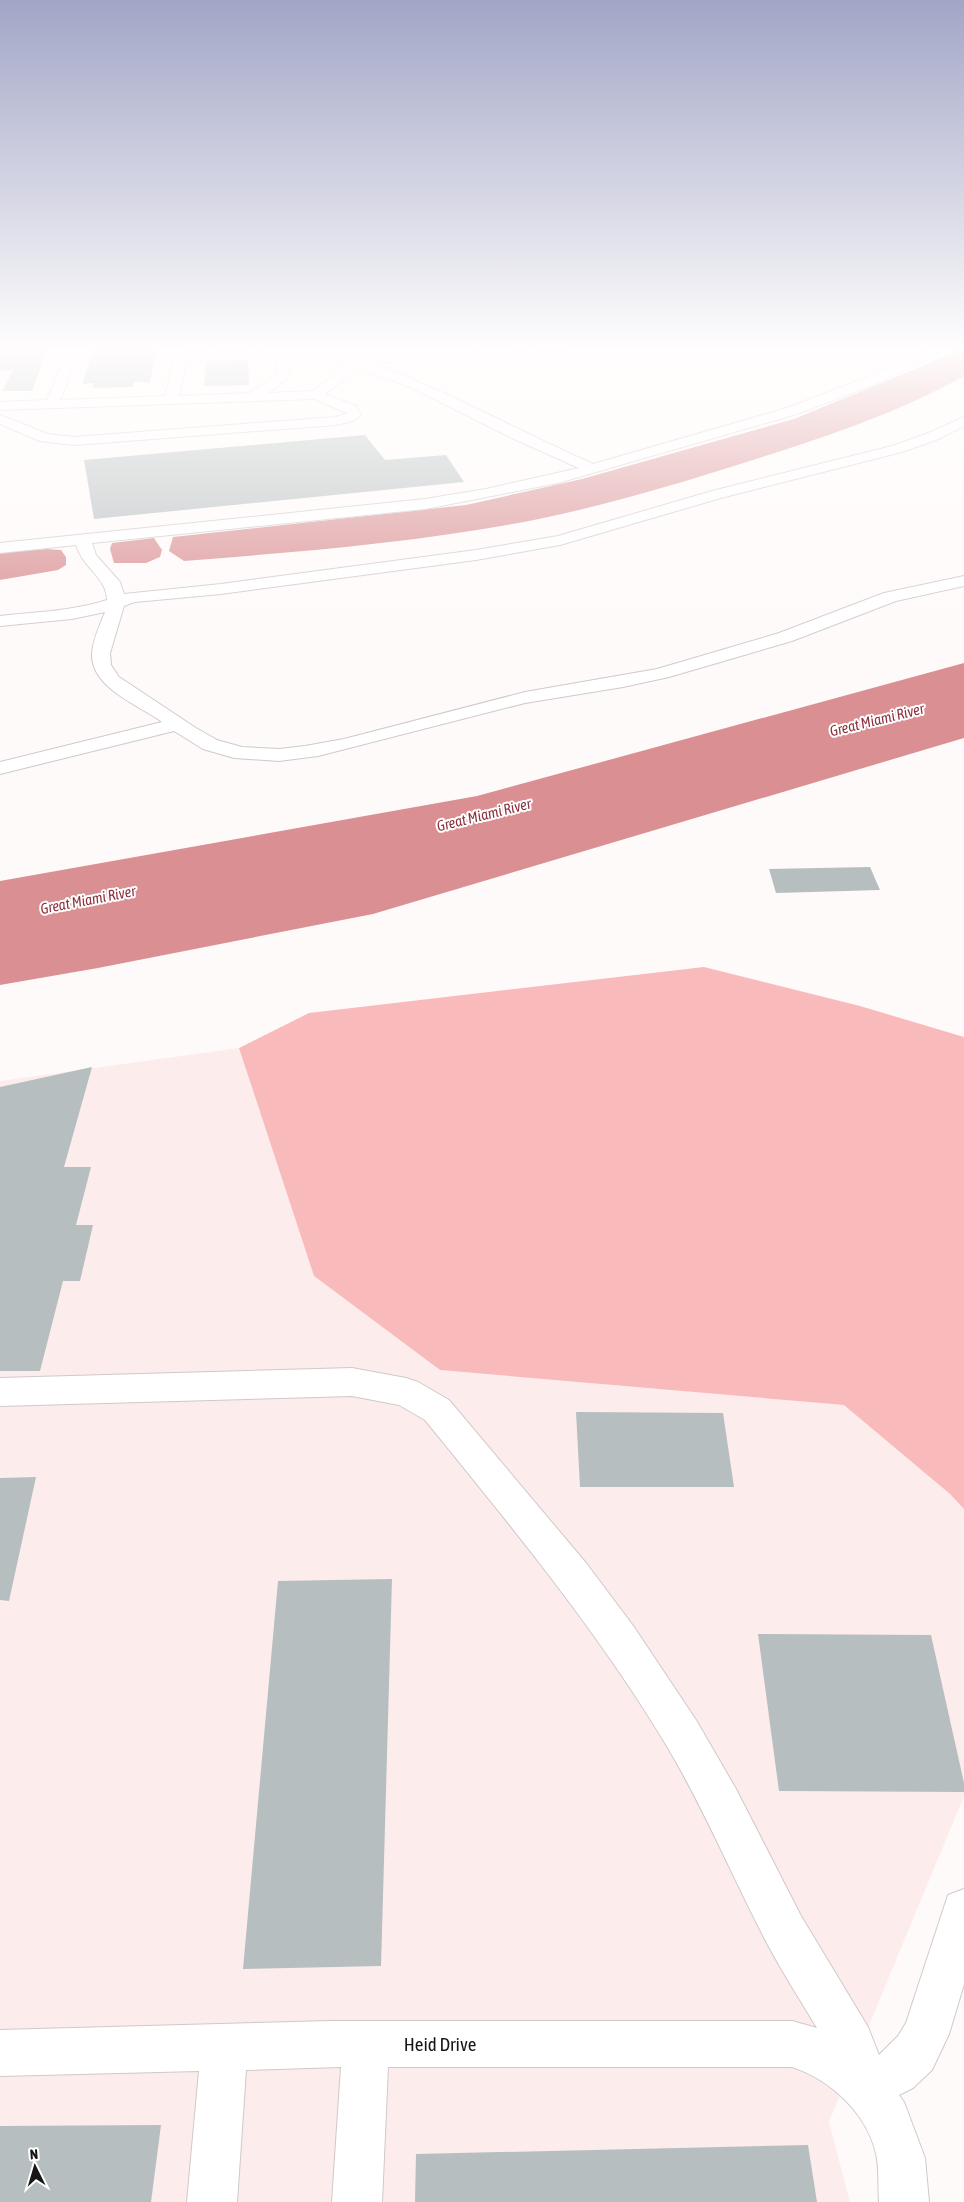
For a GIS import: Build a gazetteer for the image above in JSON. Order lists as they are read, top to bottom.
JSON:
{
  "streets": {
    "street": ["Heid Drive"]
  },
  "water": ["Great Miami River"],
  "north": "top"
}
